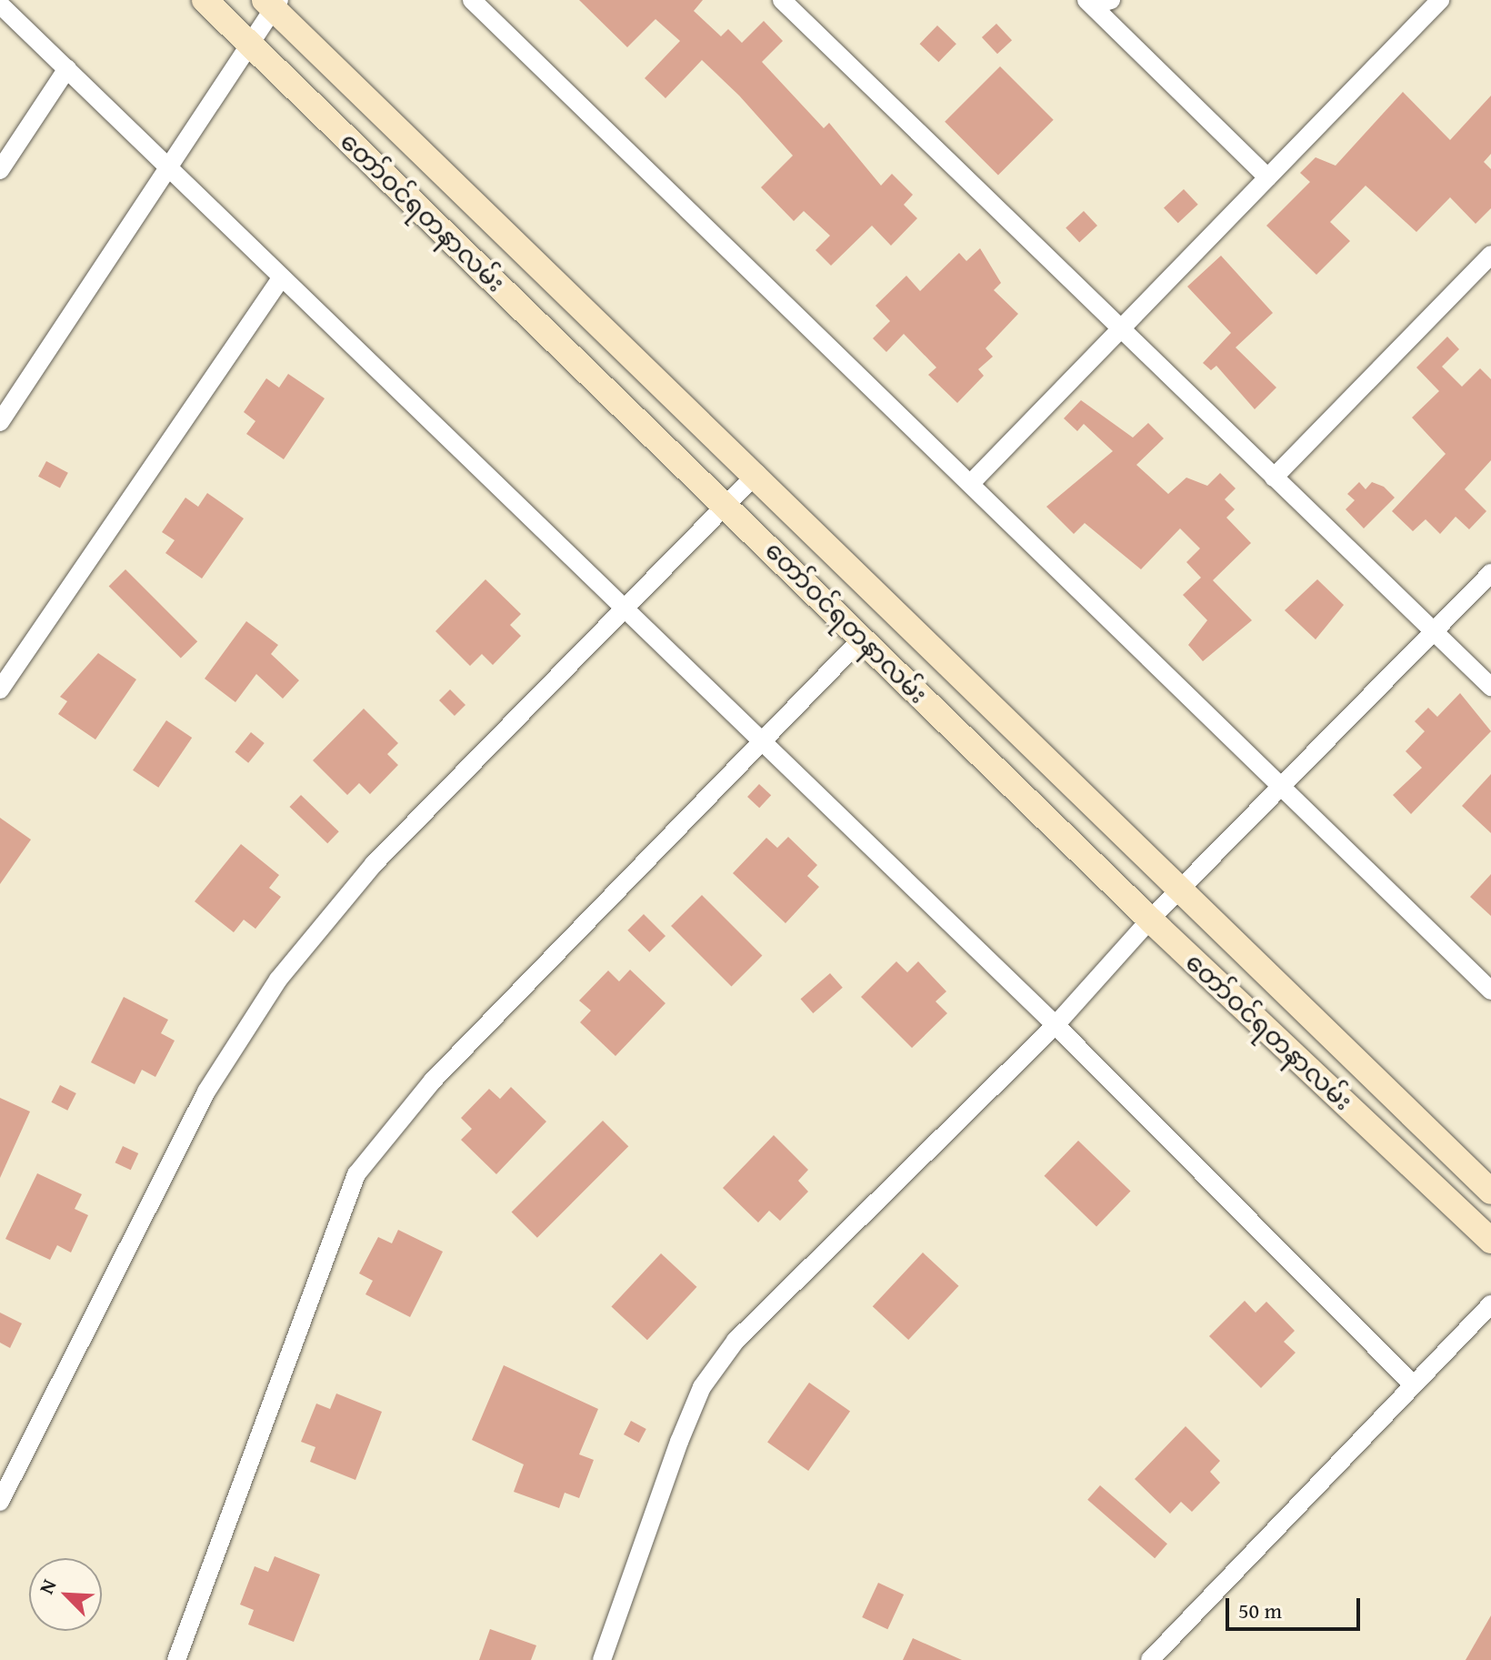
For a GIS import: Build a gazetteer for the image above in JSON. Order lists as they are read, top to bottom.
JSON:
{
  "streets": {
    "main road": ["တော်ဝင်ရတနာလမ်း"]
  },
  "scale_bar": "50 m",
  "north": "top left"
}
